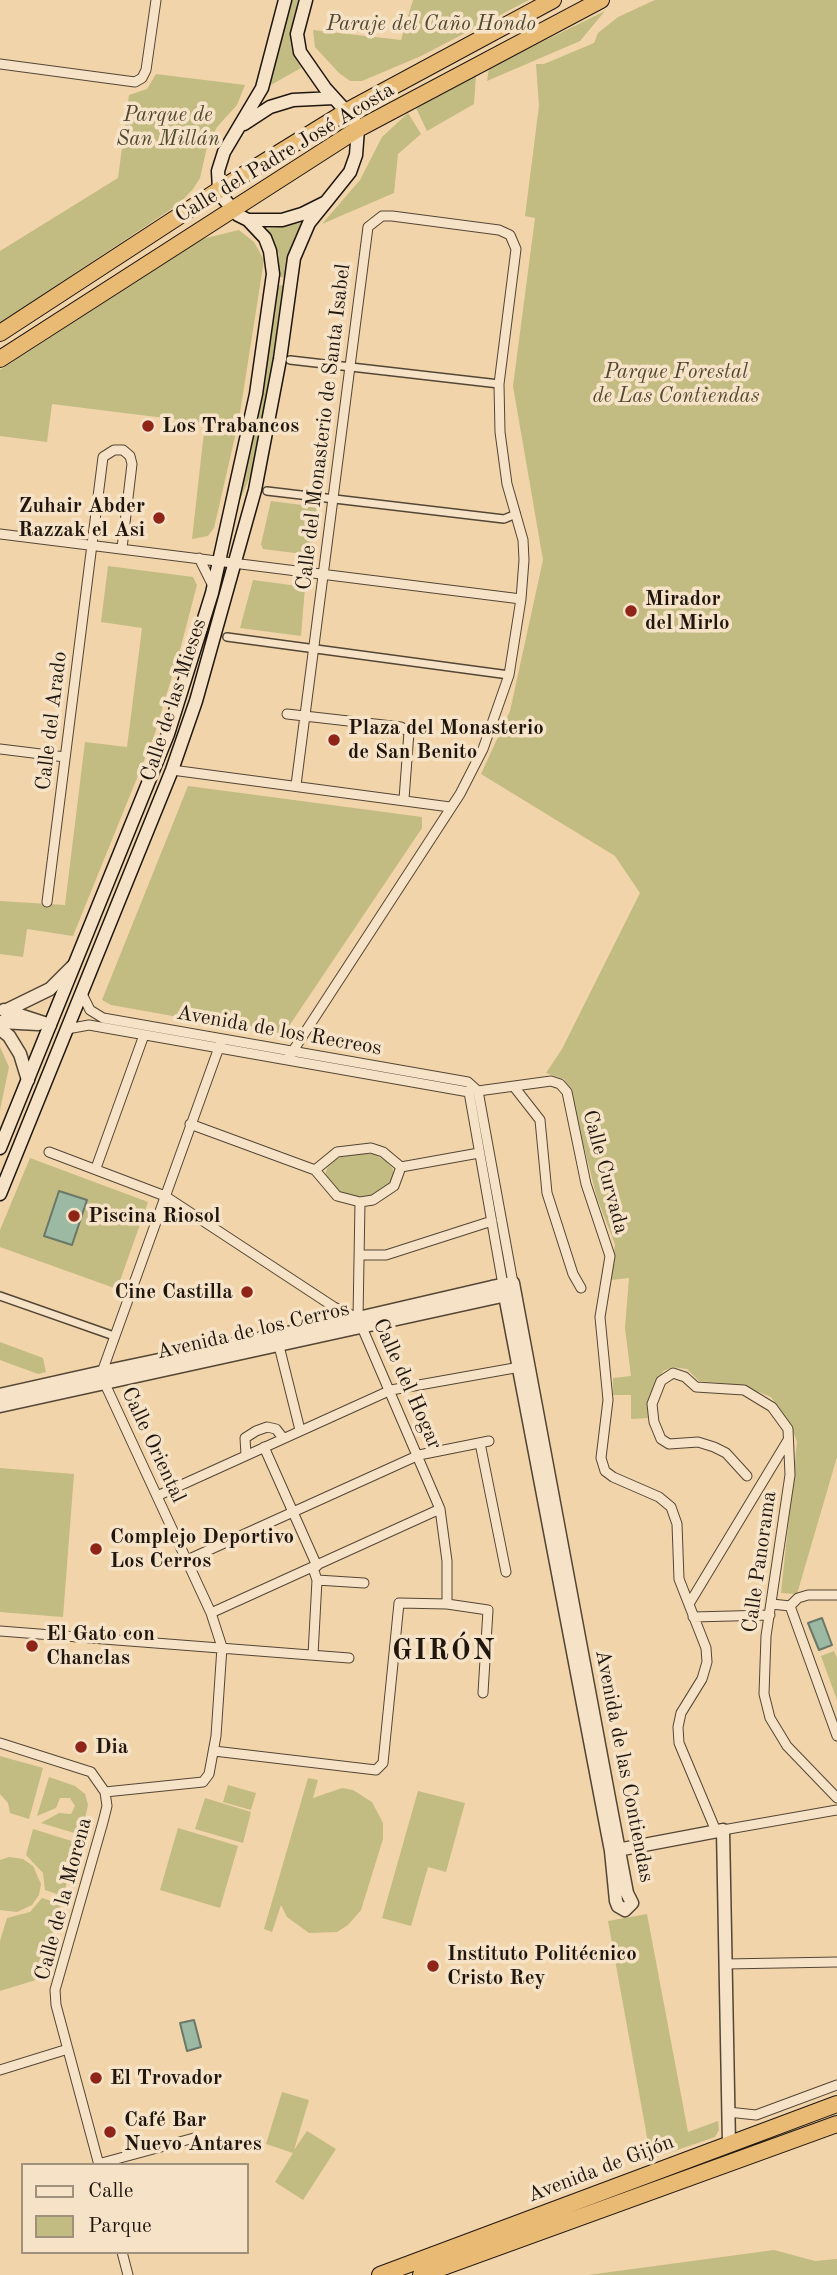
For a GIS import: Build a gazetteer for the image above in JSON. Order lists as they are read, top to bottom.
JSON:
{
  "streets": {
    "highway": ["Calle del Padre José Acosta", "Avenida de Gijón"],
    "main road": ["Calle de las Mieses", "Avenida de los Cerros", "Avenida de las Contiendas"],
    "street": [
      "Calle del Monasterio de Santa Isabel",
      "Calle del Arado",
      "Avenida de los Recreos",
      "Calle Curvada",
      "Calle del Hogar",
      "Calle Oriental",
      "Calle Panorama",
      "Calle de la Morena"
    ]
  },
  "crossings": [
    ["Calle del Padre José Acosta", "Calle de las Mieses"],
    ["Calle de las Mieses", "Avenida de los Recreos"],
    ["Avenida de los Recreos", "Calle Curvada"],
    ["Avenida de los Recreos", "Avenida de las Contiendas"],
    ["Calle Curvada", "Avenida de las Contiendas"],
    ["Avenida de los Cerros", "Calle del Hogar"],
    ["Avenida de los Cerros", "Calle Oriental"],
    ["Avenida de los Cerros", "Avenida de las Contiendas"]
  ],
  "districts": ["GIRÓN"],
  "parks": ["Paraje del Caño Hondo", "Parque de San Millán", "Parque Forestal de Las Contiendas"],
  "places": [
    "Los Trabancos",
    "Zuhair Abder Razzak el Asi",
    "Mirador del Mirlo",
    "Plaza del Monasterio de San Benito",
    "Piscina Riosol",
    "Cine Castilla",
    "Complejo Deportivo Los Cerros",
    "El Gato con Chanclas",
    "Dia",
    "Instituto Politécnico Cristo Rey",
    "El Trovador",
    "Café Bar Nuevo Antares"
  ],
  "legend": ["Calle", "Parque"]
}
